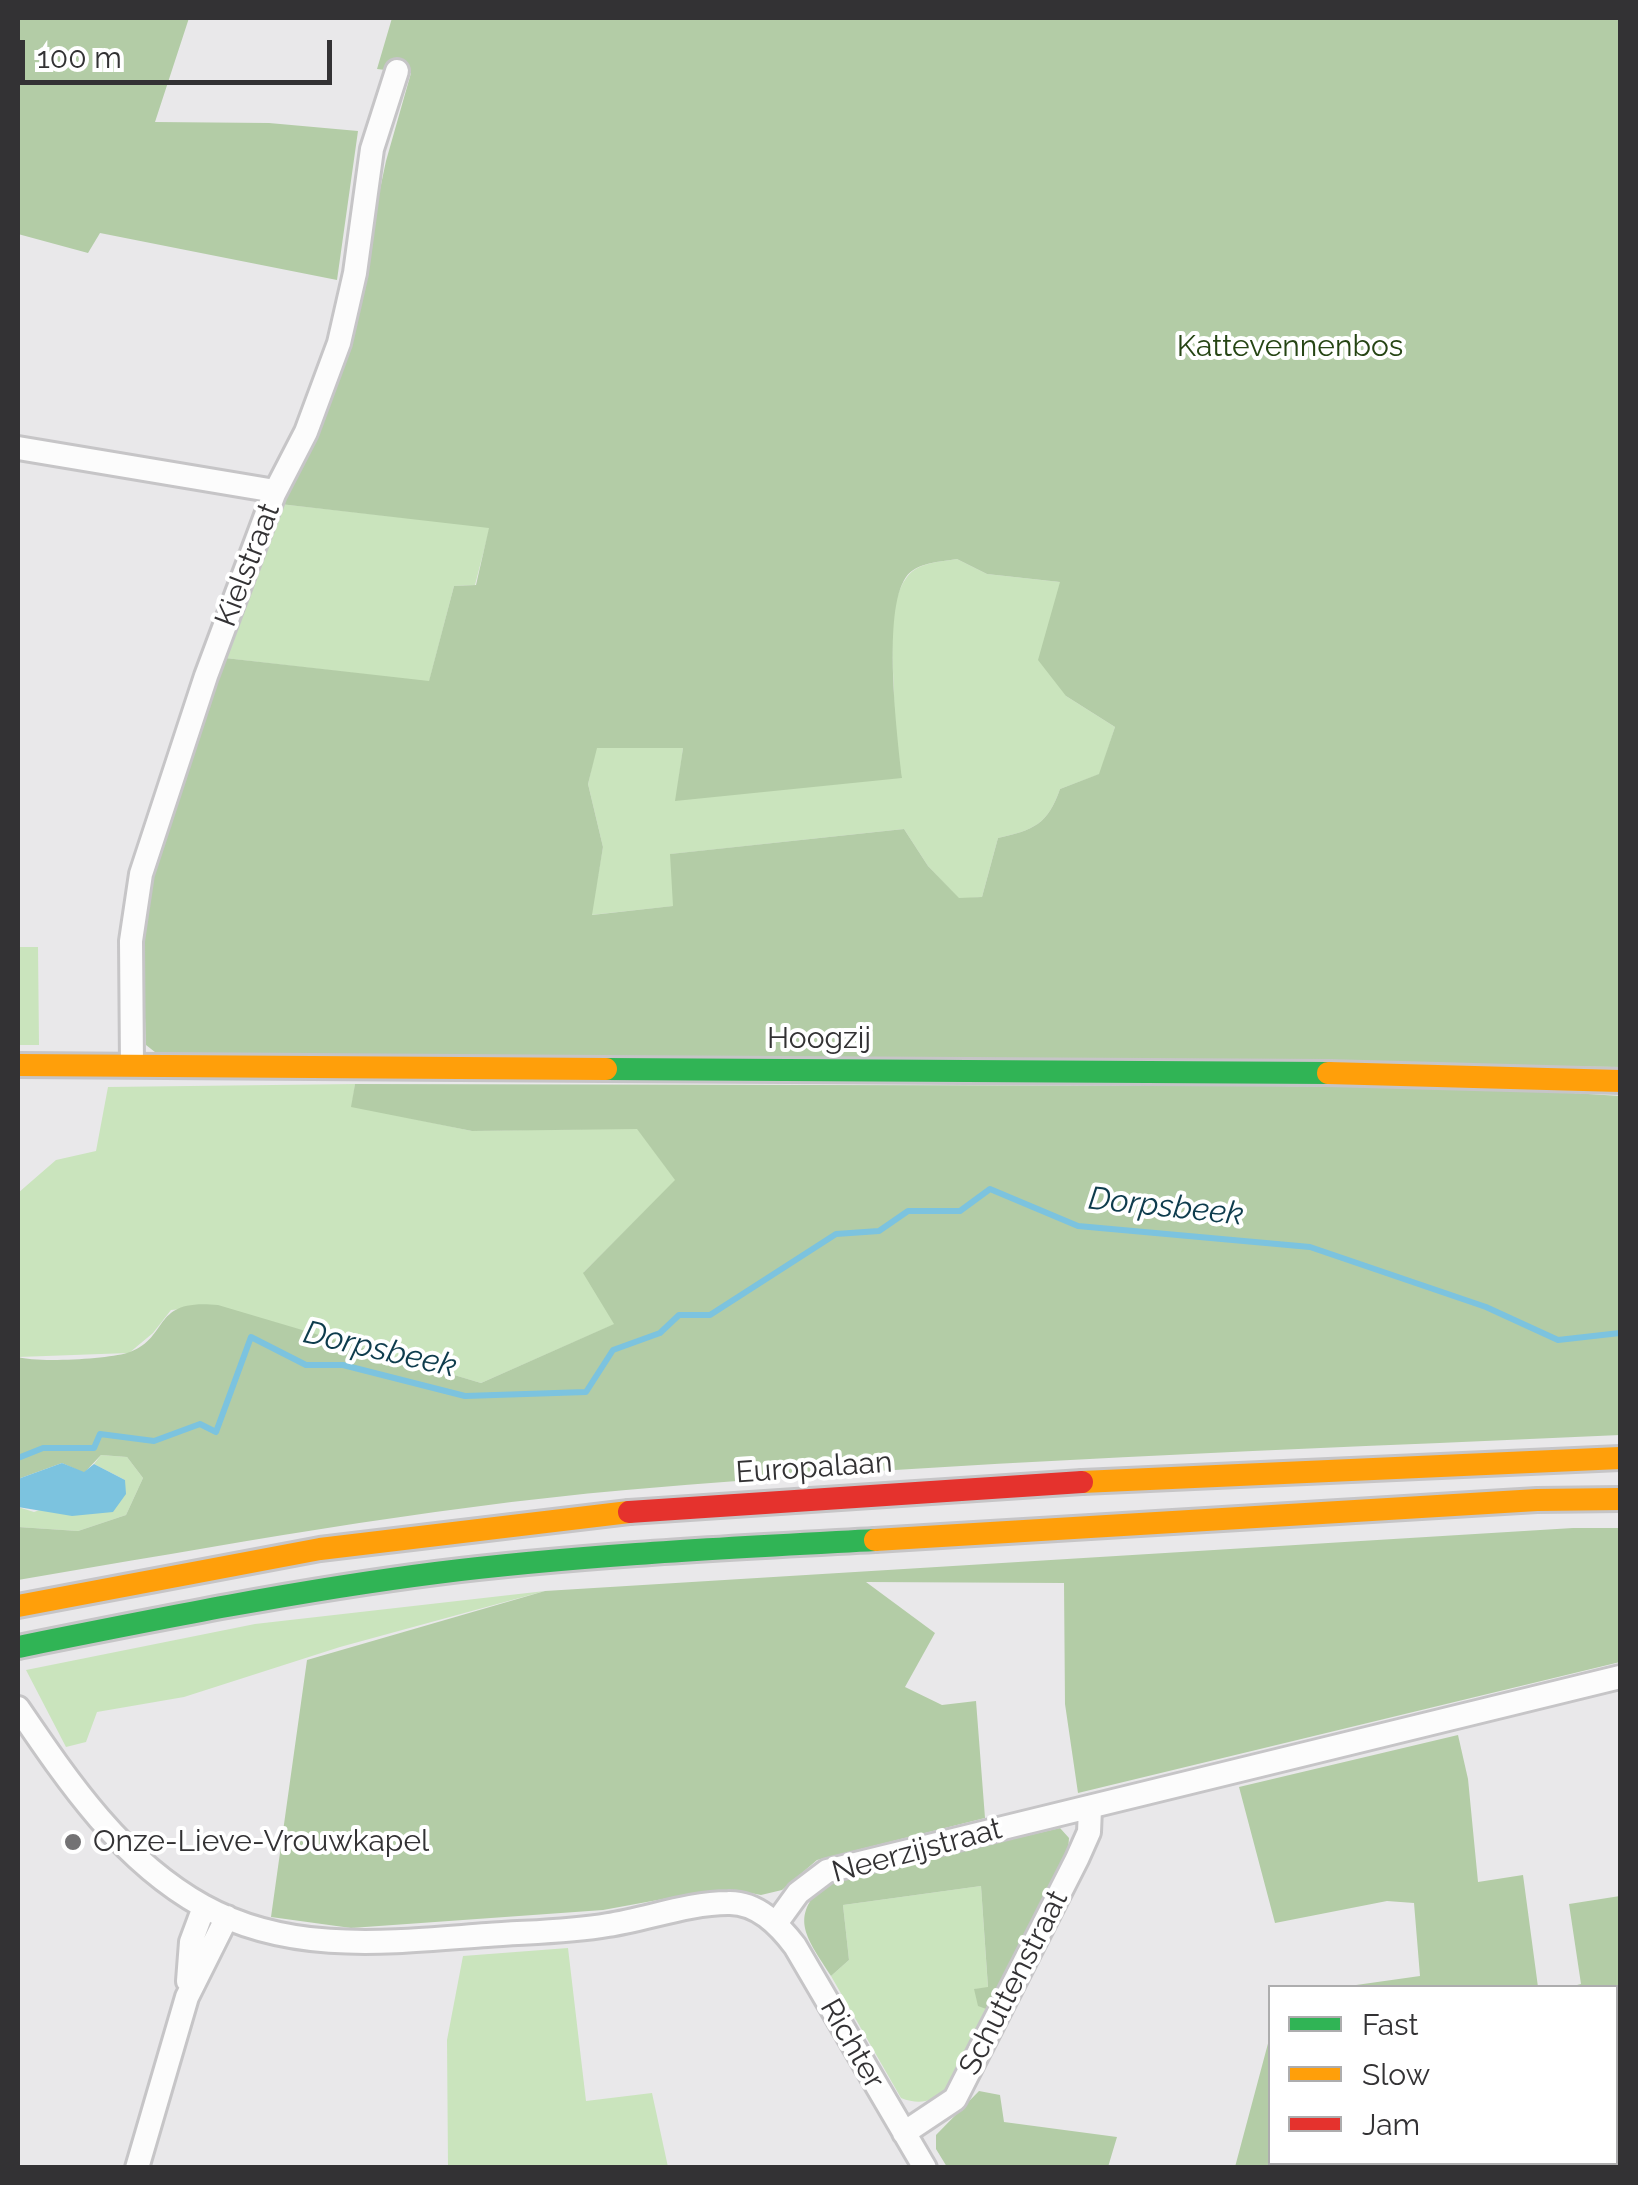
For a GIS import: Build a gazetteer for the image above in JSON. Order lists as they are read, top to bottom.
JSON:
{
  "streets": {
    "main road": ["Hoogzij", "Europalaan"],
    "street": [
      "Kielstraat",
      "Neerzijstraat",
      "Schuttenstraat",
      "Richter"
    ]
  },
  "crossings": [
    ["Kielstraat", "Hoogzij"],
    ["Neerzijstraat", "Schuttenstraat"],
    ["Neerzijstraat", "Richter"],
    ["Schuttenstraat", "Richter"]
  ],
  "water": ["Dorpsbeek"],
  "parks": ["Kattevennenbos"],
  "places": ["Onze-Lieve-Vrouwkapel"],
  "legend": ["Fast", "Slow", "Jam"],
  "scale_bar": "100 m"
}
